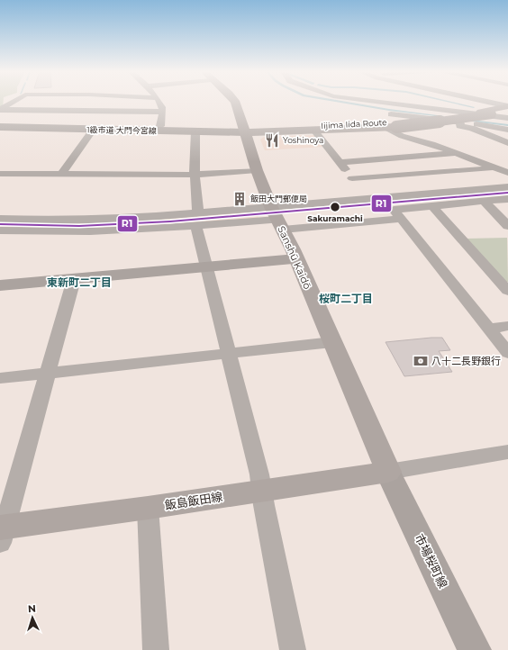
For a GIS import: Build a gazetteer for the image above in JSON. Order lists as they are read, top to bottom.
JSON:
{
  "streets": {
    "main road": ["Iijima Iida Route", "Sanshū Kaidō", "飯島飯田線"],
    "street": ["1級市道 大門今宮線", "市場桜町線"]
  },
  "crossings": [
    ["Iijima Iida Route", "1級市道 大門今宮線"],
    ["Iijima Iida Route", "Sanshū Kaidō"],
    ["1級市道 大門今宮線", "Sanshū Kaidō"],
    ["Sanshū Kaidō", "飯島飯田線"],
    ["Sanshū Kaidō", "市場桜町線"],
    ["飯島飯田線", "市場桜町線"]
  ],
  "districts": ["東新町二丁目", "桜町二丁目"],
  "places": {
    "restaurant": ["Yoshinoya"],
    "building": ["飯田大門郵便局"],
    "other": ["Sakuramachi"],
    "bank": ["八十二長野銀行"]
  },
  "lines": ["transit line R1"],
  "north": "top"
}
